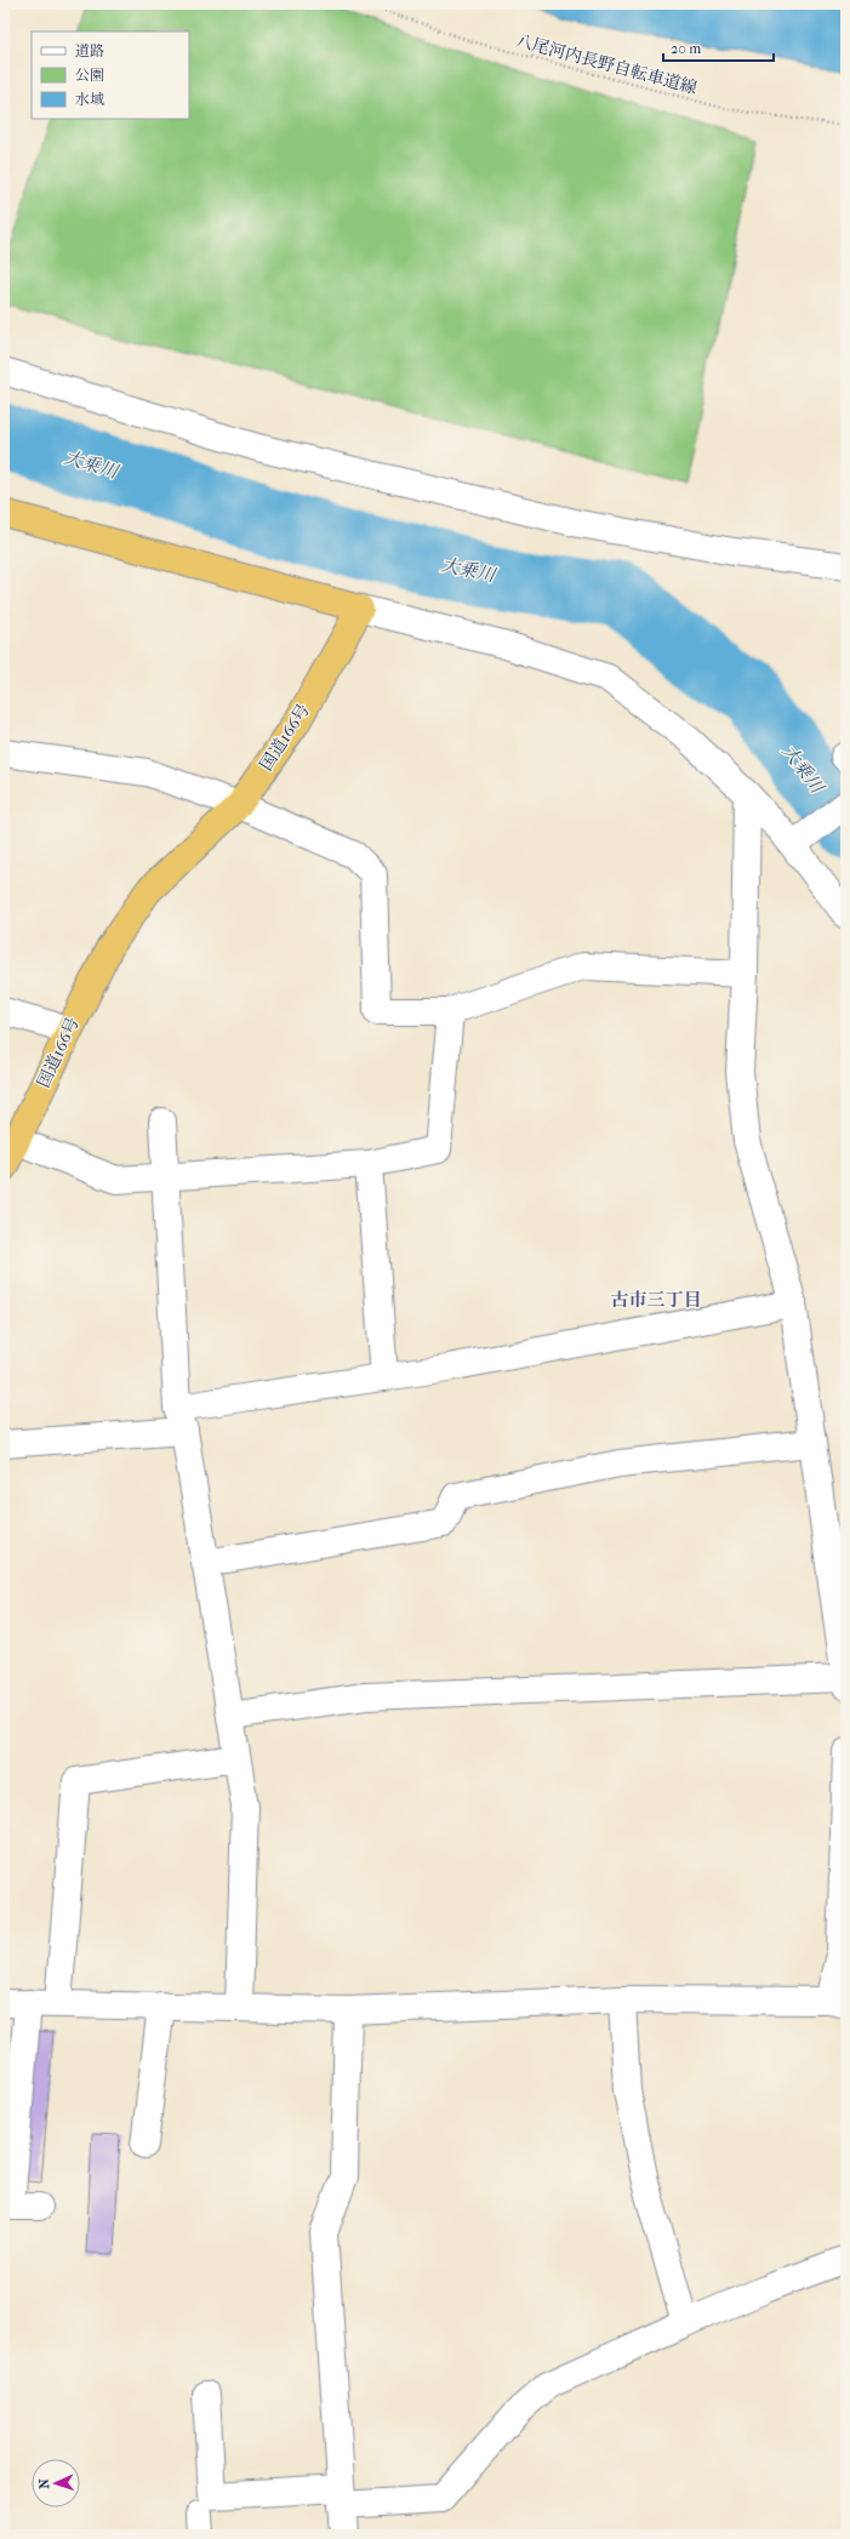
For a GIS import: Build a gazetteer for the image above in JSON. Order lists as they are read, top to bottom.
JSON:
{
  "streets": {
    "highway": ["国道166号"],
    "path": ["八尾河内長野自転車道線"]
  },
  "districts": ["古市三丁目"],
  "water": ["大乗川"],
  "legend": ["道路", "公園", "水域"],
  "scale_bar": "20 m",
  "north": "left"
}
